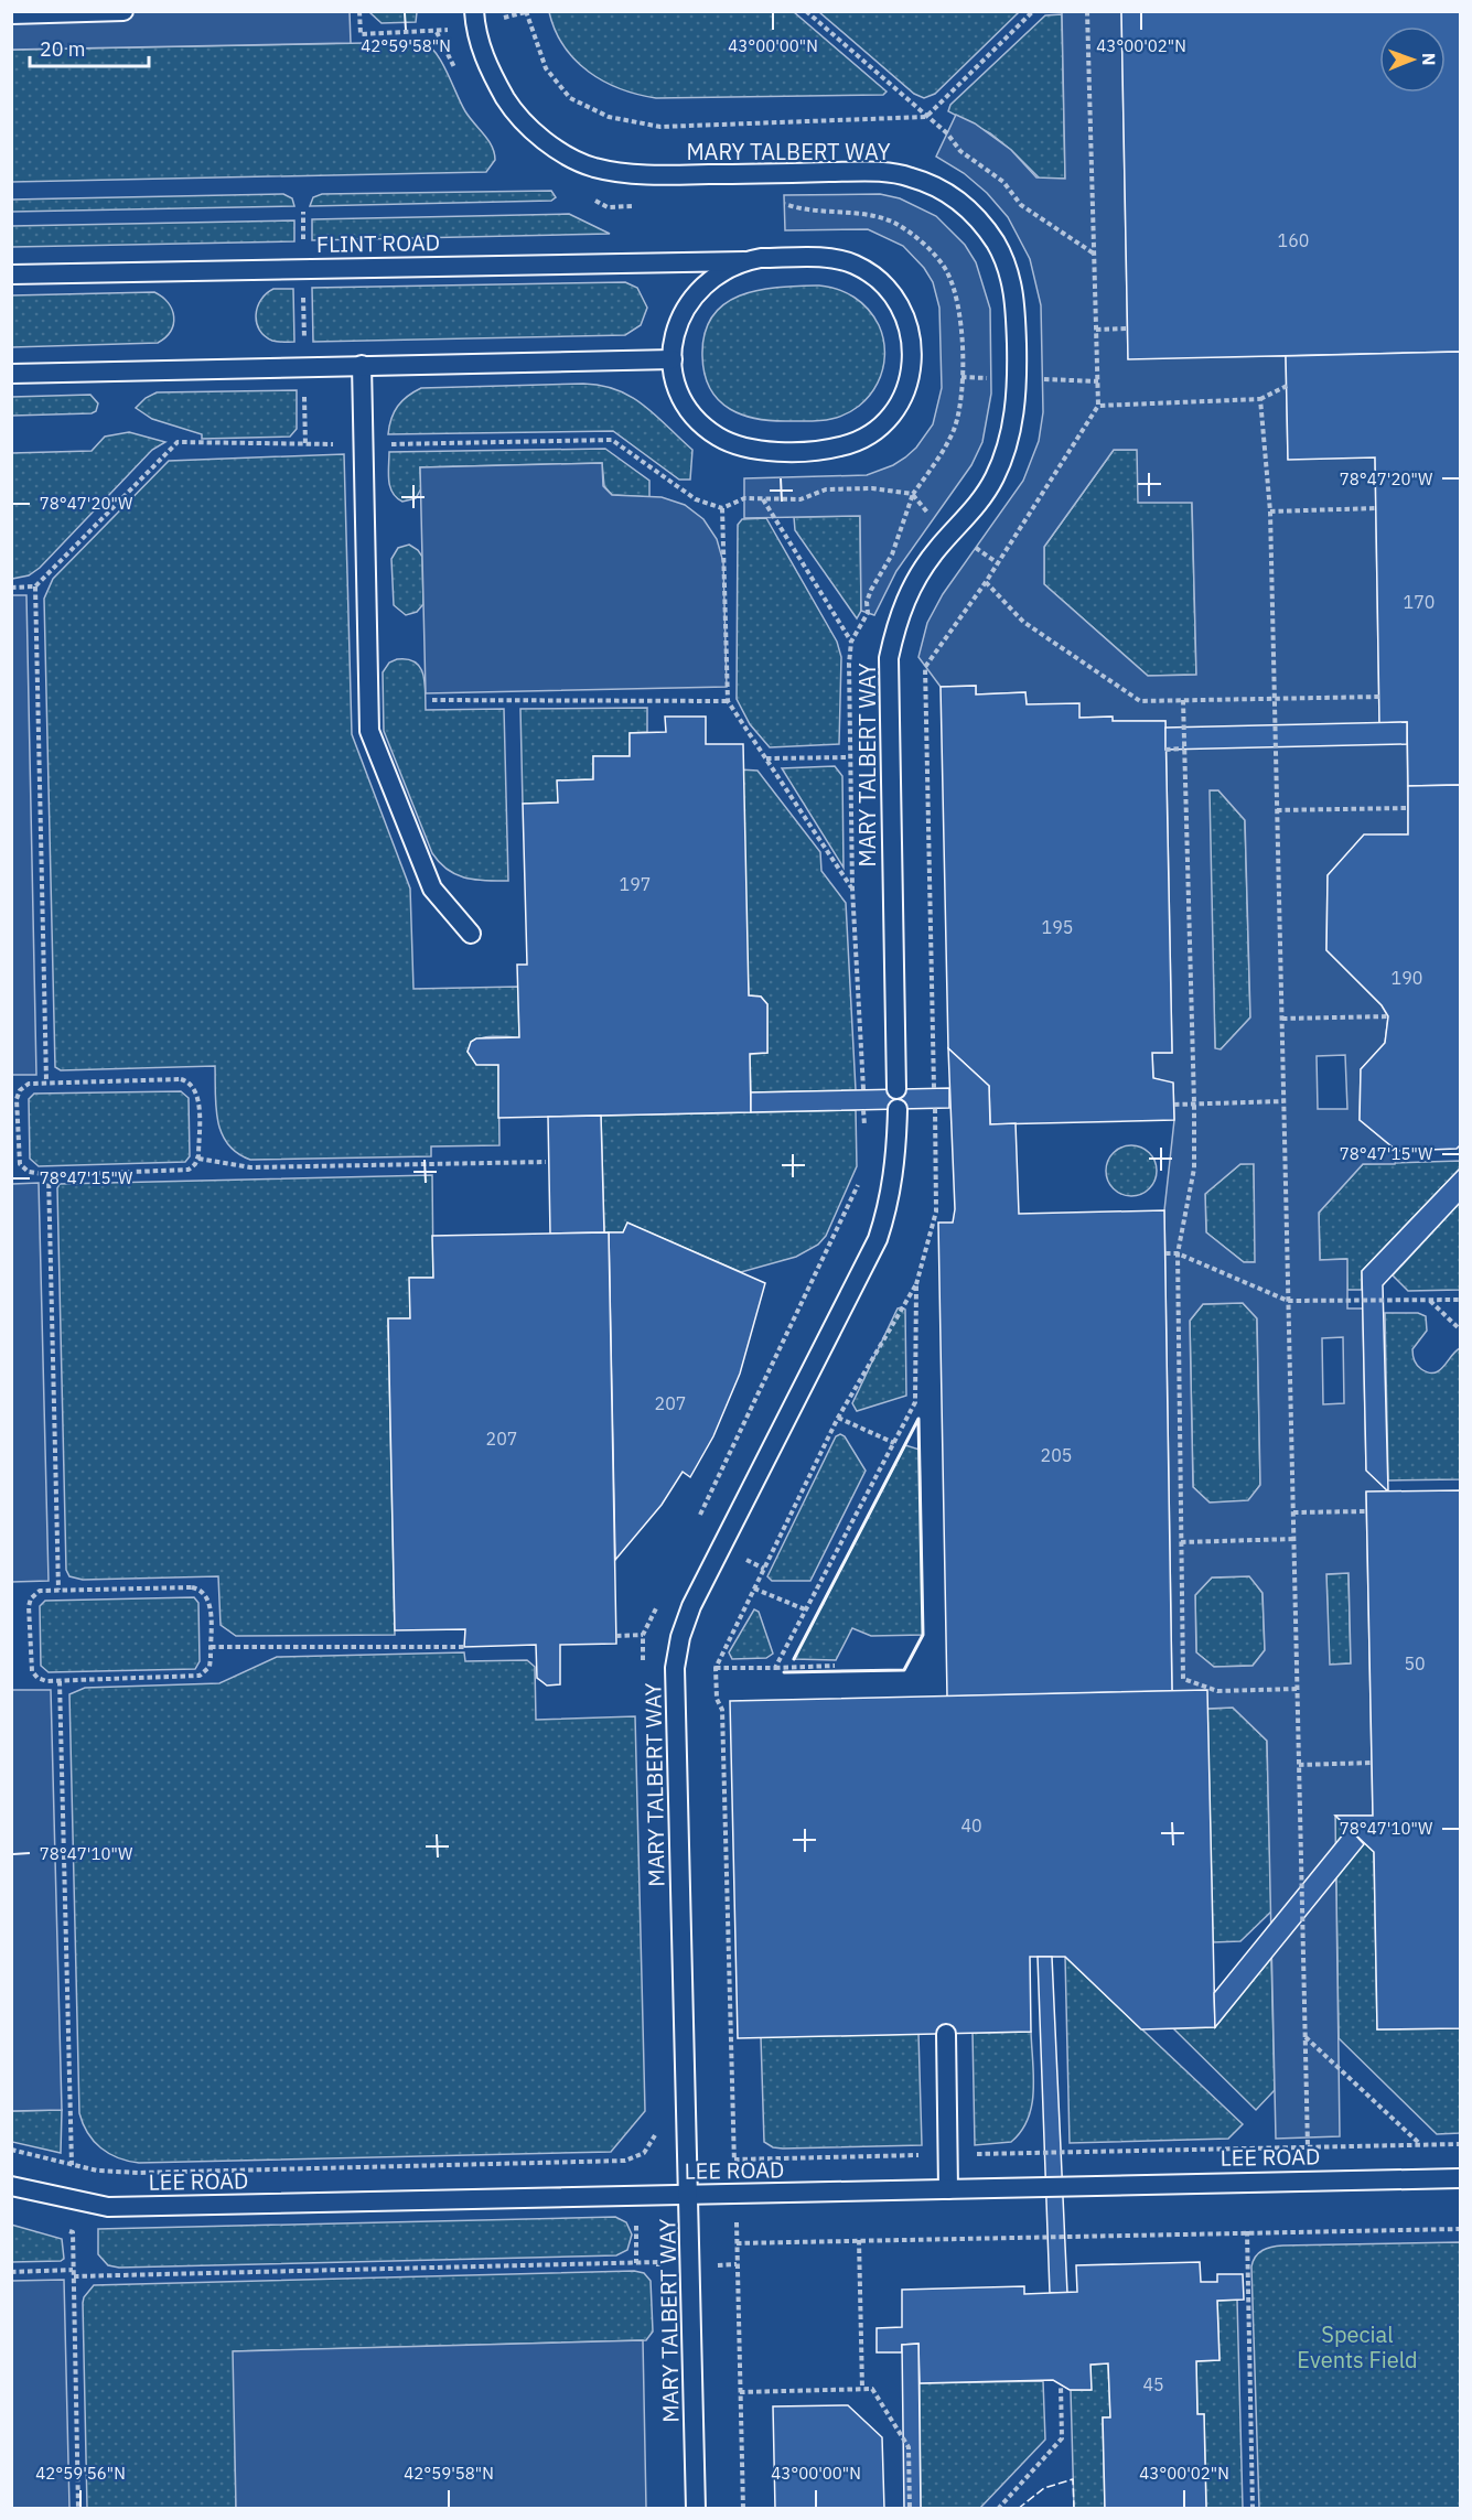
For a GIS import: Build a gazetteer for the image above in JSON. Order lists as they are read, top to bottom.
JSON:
{
  "streets": {
    "lane": ["MARY TALBERT WAY", "FLINT ROAD", "LEE ROAD"]
  },
  "crossings": [
    ["MARY TALBERT WAY", "LEE ROAD"]
  ],
  "parks": ["Special Events Field"],
  "house_numbers": [
    "160",
    "170",
    "197",
    "195",
    "190",
    "207",
    "207",
    "205",
    "50",
    "40",
    "45"
  ],
  "scale_bar": "20 m",
  "north": "right",
  "coordinates": [
    "42°59'58\"N",
    "43°00'00\"N",
    "43°00'02\"N",
    "78°47'20\"W",
    "78°47'15\"W",
    "78°47'10\"W",
    "42°59'56\"N"
  ]
}
